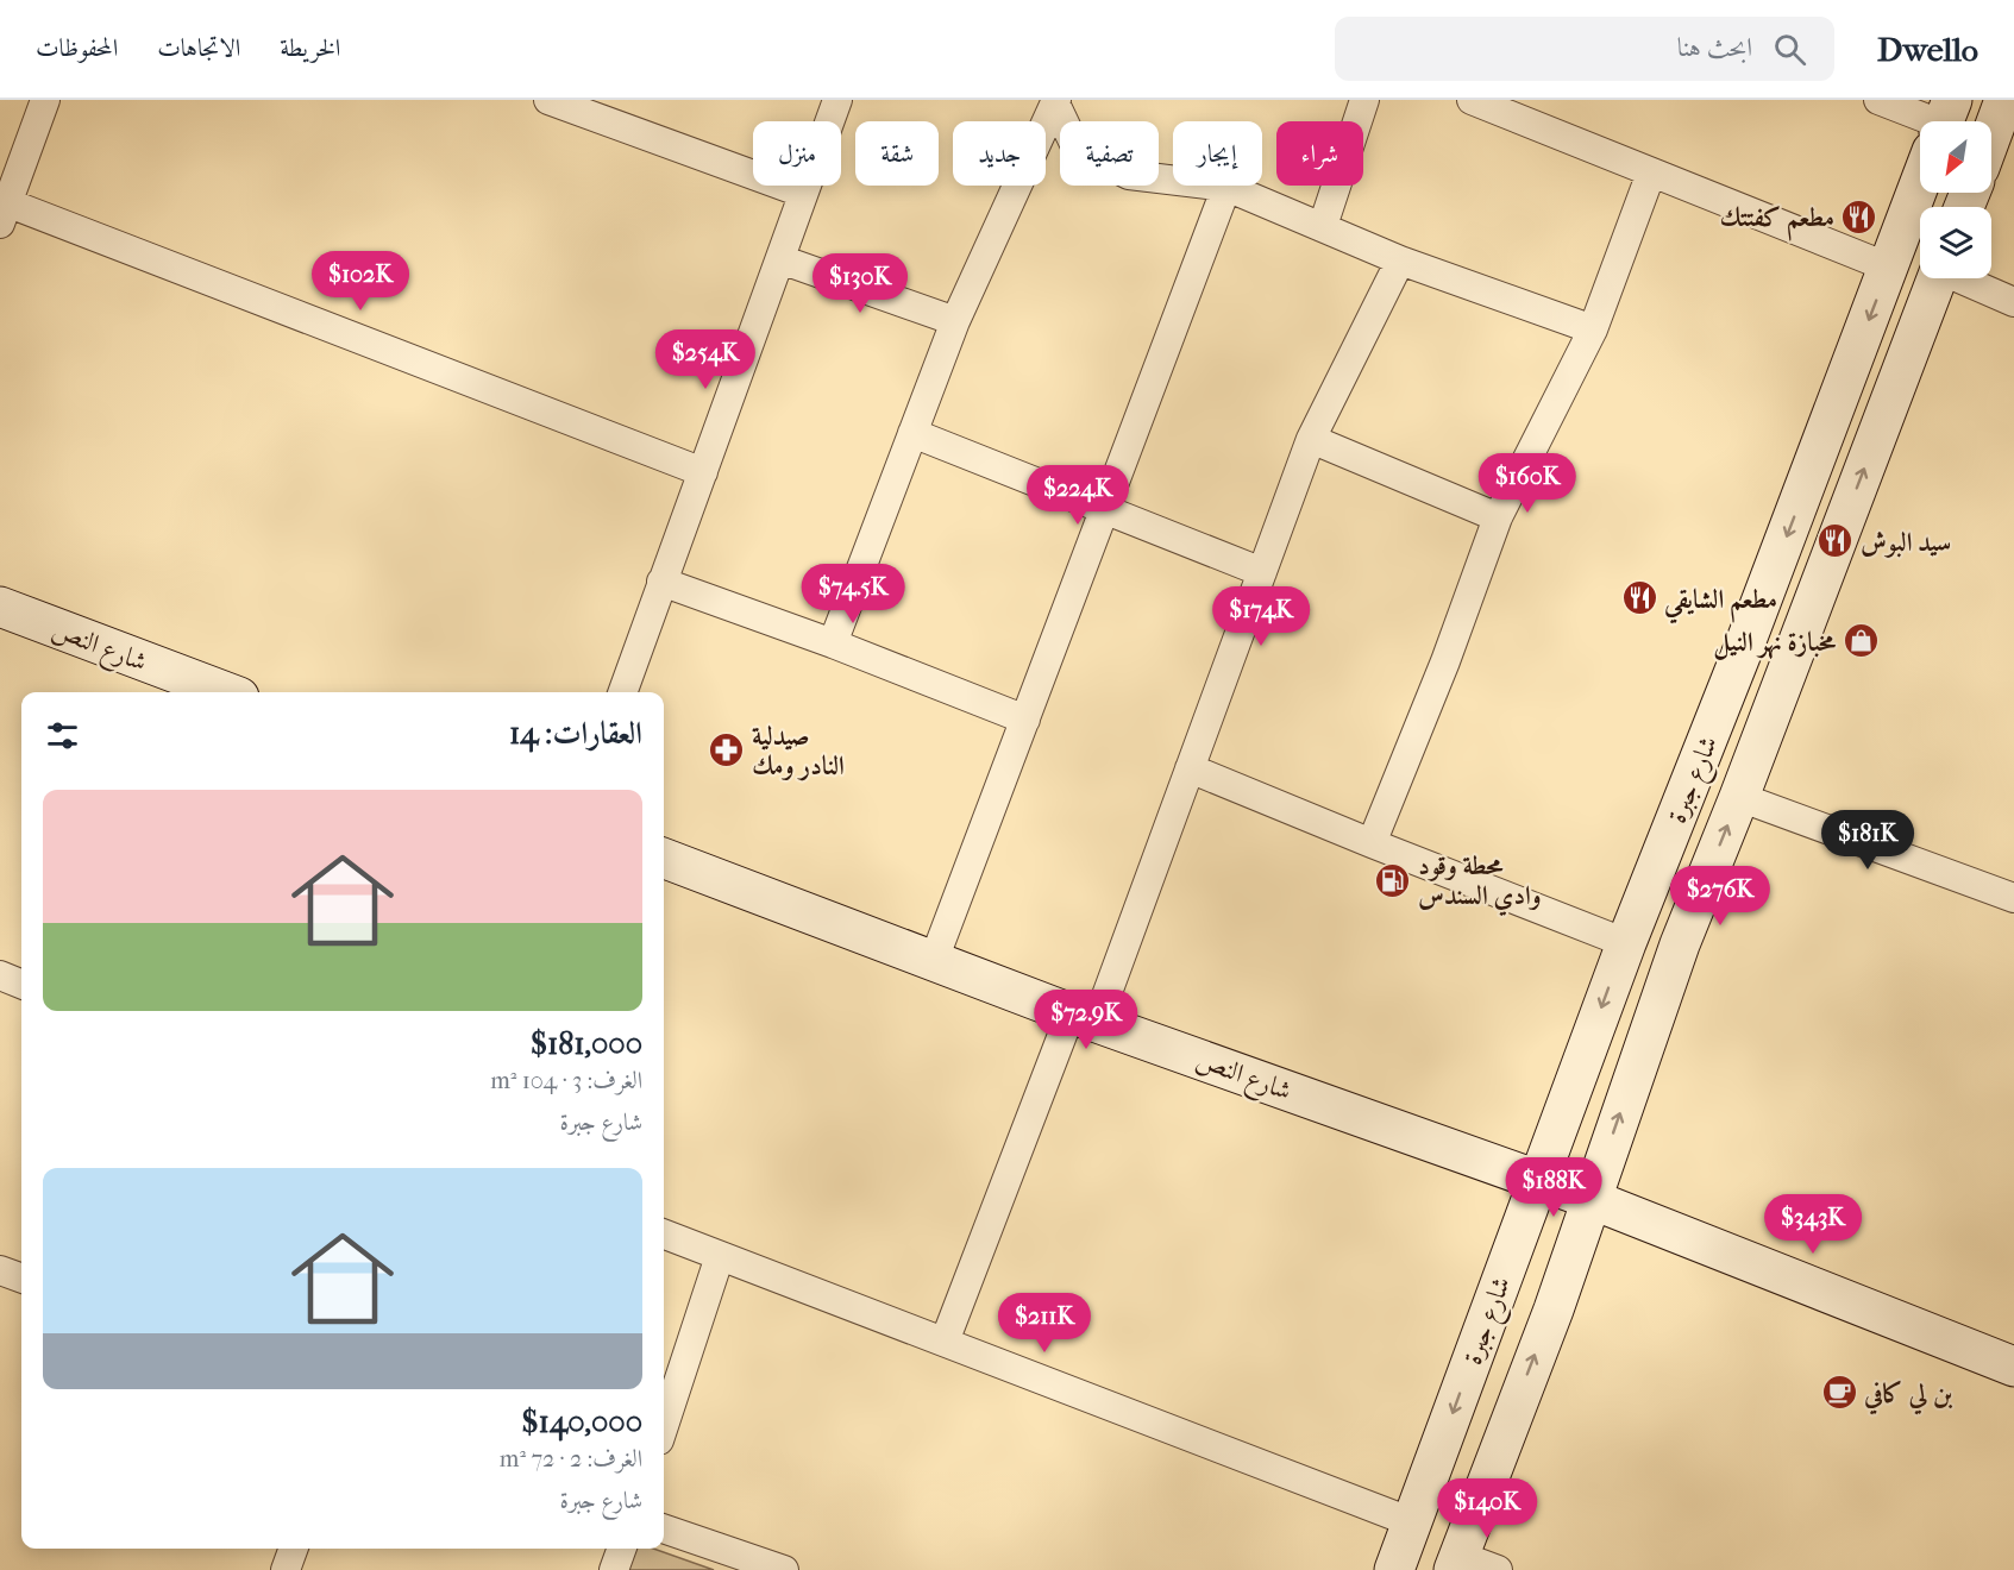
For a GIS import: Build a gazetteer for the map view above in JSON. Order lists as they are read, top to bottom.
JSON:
{
  "streets": {
    "street": ["شارع النص", "شارع جبرة"]
  },
  "crossings": [
    ["شارع النص", "شارع جبرة"]
  ],
  "places": {
    "restaurant": ["مطعم كفتتك", "سيد البوش", "مطعم الشايقي"],
    "shop": ["مخبازة نهر النيل"],
    "pharmacy": ["صيدلية النادر ومك"],
    "fuel station": ["محطة وقود وادي السندس"],
    "cafe": ["بن لي كافي"]
  },
  "north": "bottom left",
  "page": {
    "header": "Dwello",
    "search": "ابحث هنا",
    "nav": ["الخريطة", "الاتجاهات", "المحفوظات"],
    "chip": [
      "شراء",
      "إيجار",
      "تصفية",
      "جديد",
      "شقة",
      "منزل"
    ],
    "price": [
      "$102K",
      "$130K",
      "$254K",
      "$160K",
      "$224K",
      "$74.5K",
      "$174K",
      "$181K",
      "$276K",
      "$72.9K",
      "$188K",
      "$343K",
      "$211K",
      "$140K"
    ],
    "heading": "العقارات: 14",
    "list": [
      {
        "name": "$181,000",
        "note": "الغرف: 3 · 104 m² · شارع جبرة"
      },
      {
        "name": "$140,000",
        "note": "الغرف: 2 · 72 m² · شارع جبرة"
      }
    ]
  }
}
